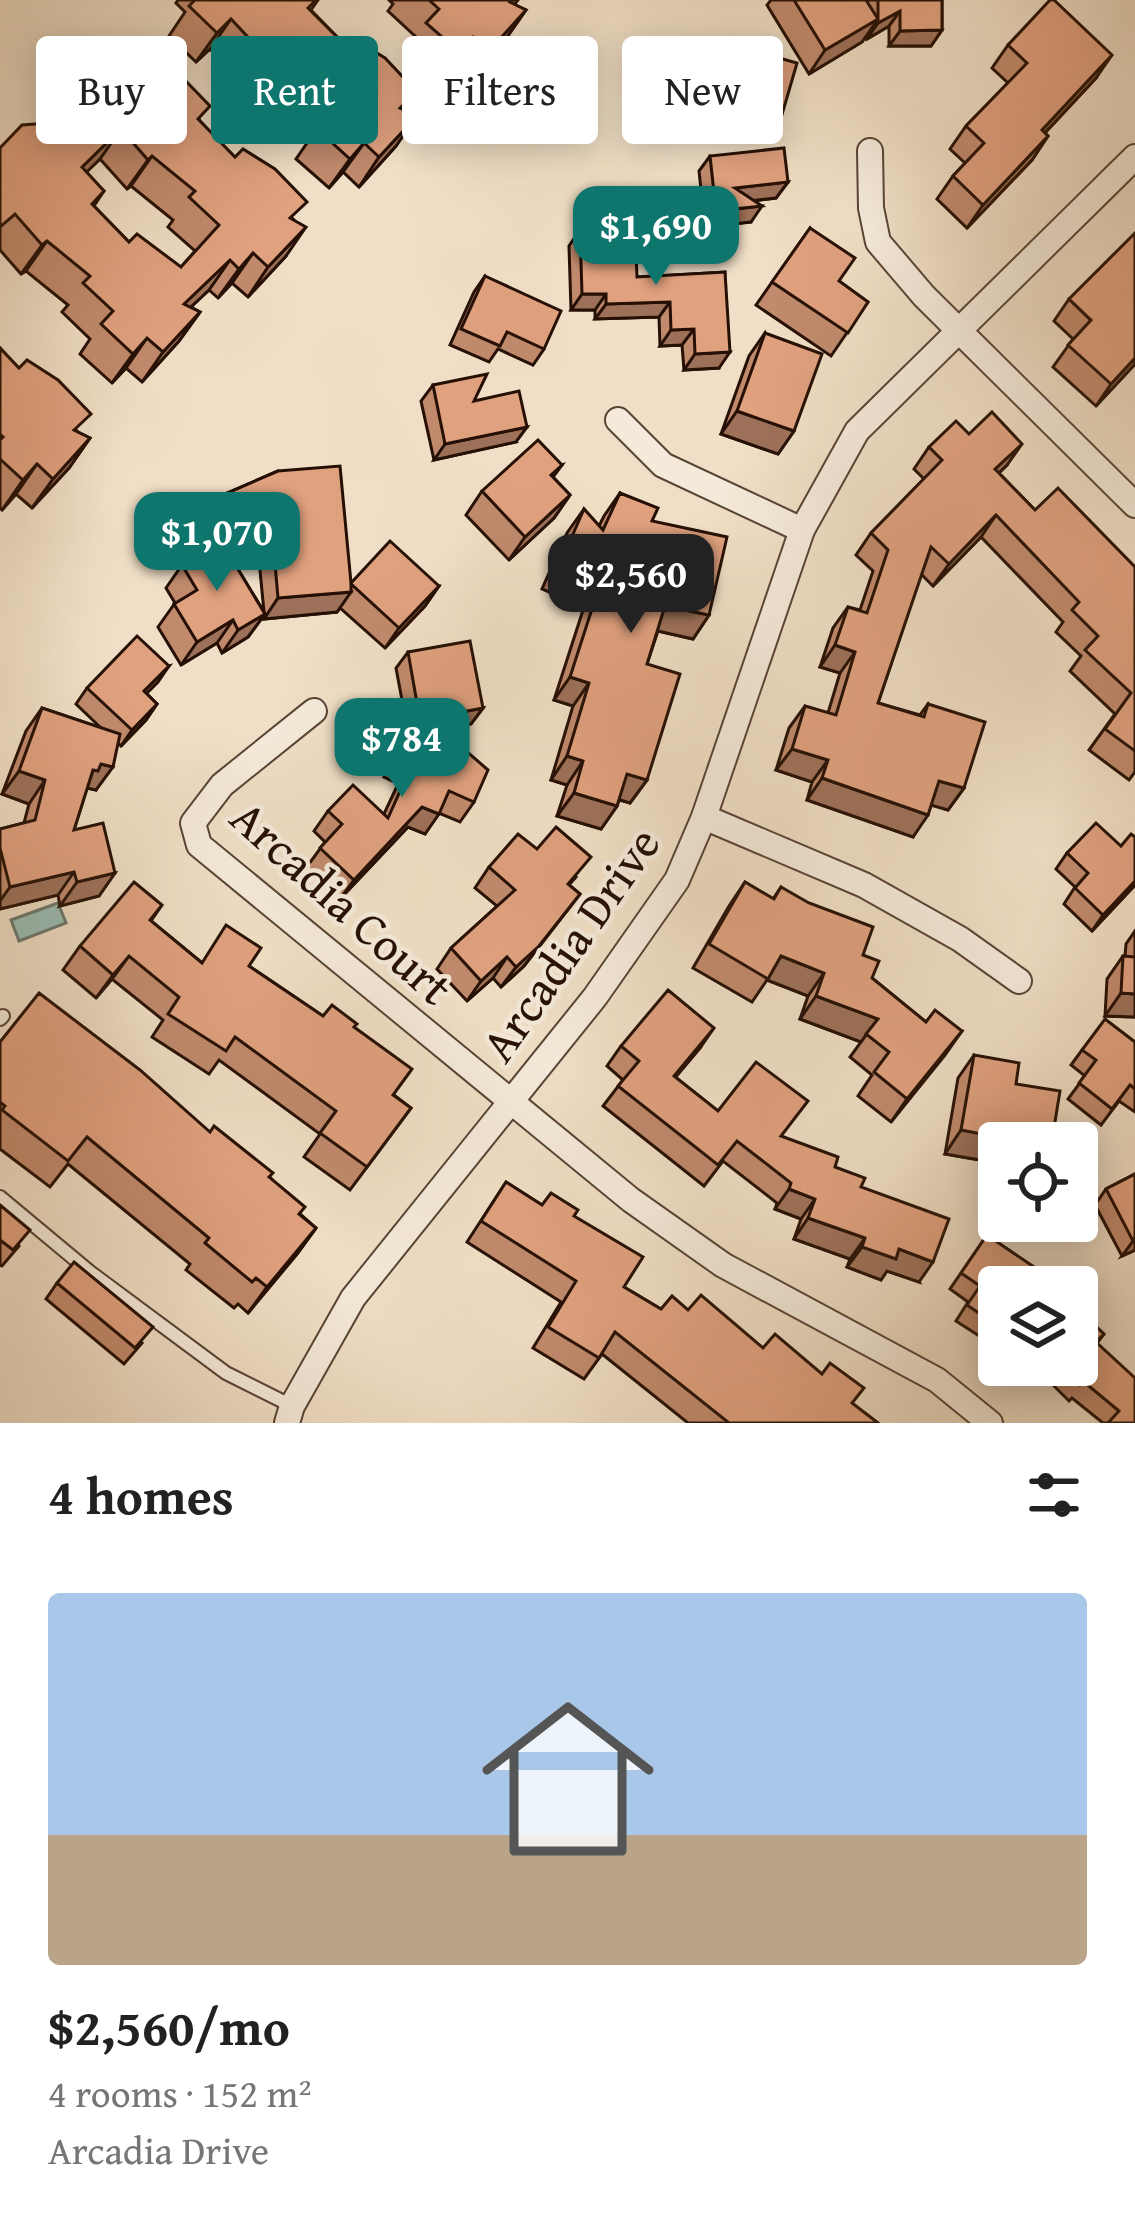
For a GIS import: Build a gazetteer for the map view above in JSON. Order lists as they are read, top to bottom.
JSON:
{
  "streets": {
    "street": ["Arcadia Court", "Arcadia Drive"]
  },
  "crossings": [
    ["Arcadia Court", "Arcadia Drive"]
  ],
  "page": {
    "chip": [
      "Buy",
      "Rent",
      "Filters",
      "New"
    ],
    "price": [
      "$1,690",
      "$1,070",
      "$2,560",
      "$784"
    ],
    "heading": "4 homes",
    "list": [
      {
        "name": "$2,560/mo",
        "note": "4 rooms · 152 m² · Arcadia Drive"
      }
    ]
  }
}
